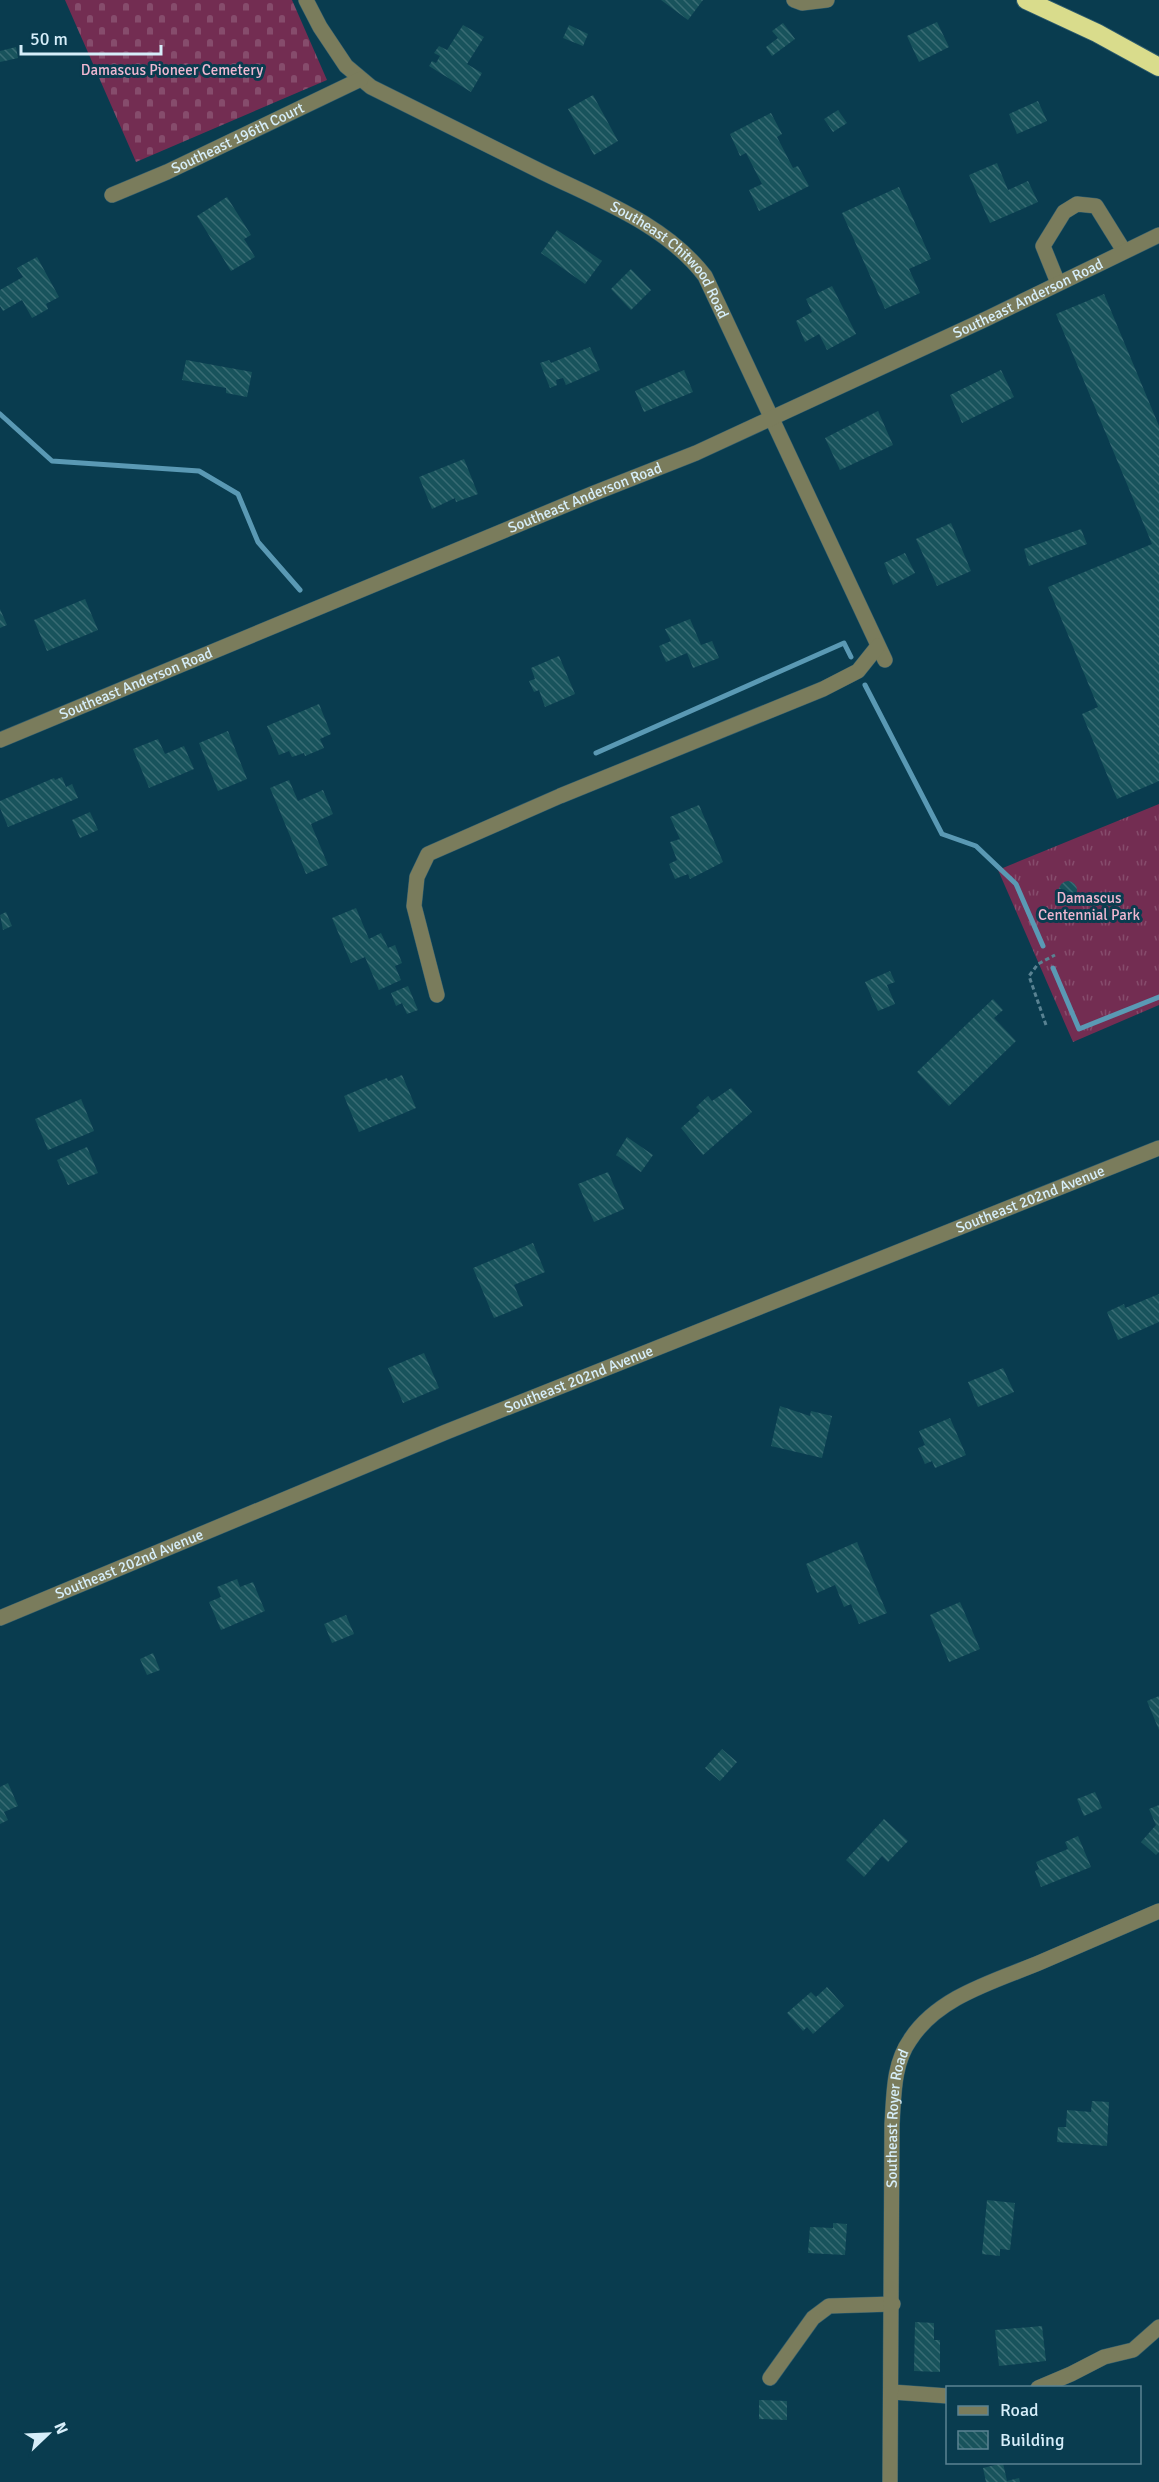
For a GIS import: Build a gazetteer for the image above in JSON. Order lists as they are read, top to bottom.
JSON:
{
  "streets": {
    "street": [
      "Southeast 196th Court",
      "Southeast Chitwood Road",
      "Southeast Anderson Road",
      "Southeast 202nd Avenue",
      "Southeast Royer Road"
    ]
  },
  "crossings": [
    ["Southeast 196th Court", "Southeast Chitwood Road"],
    ["Southeast Chitwood Road", "Southeast Anderson Road"]
  ],
  "parks": ["Damascus Pioneer Cemetery", "Damascus Centennial Park"],
  "legend": ["Road", "Building"],
  "scale_bar": "50 m",
  "north": "top right"
}
